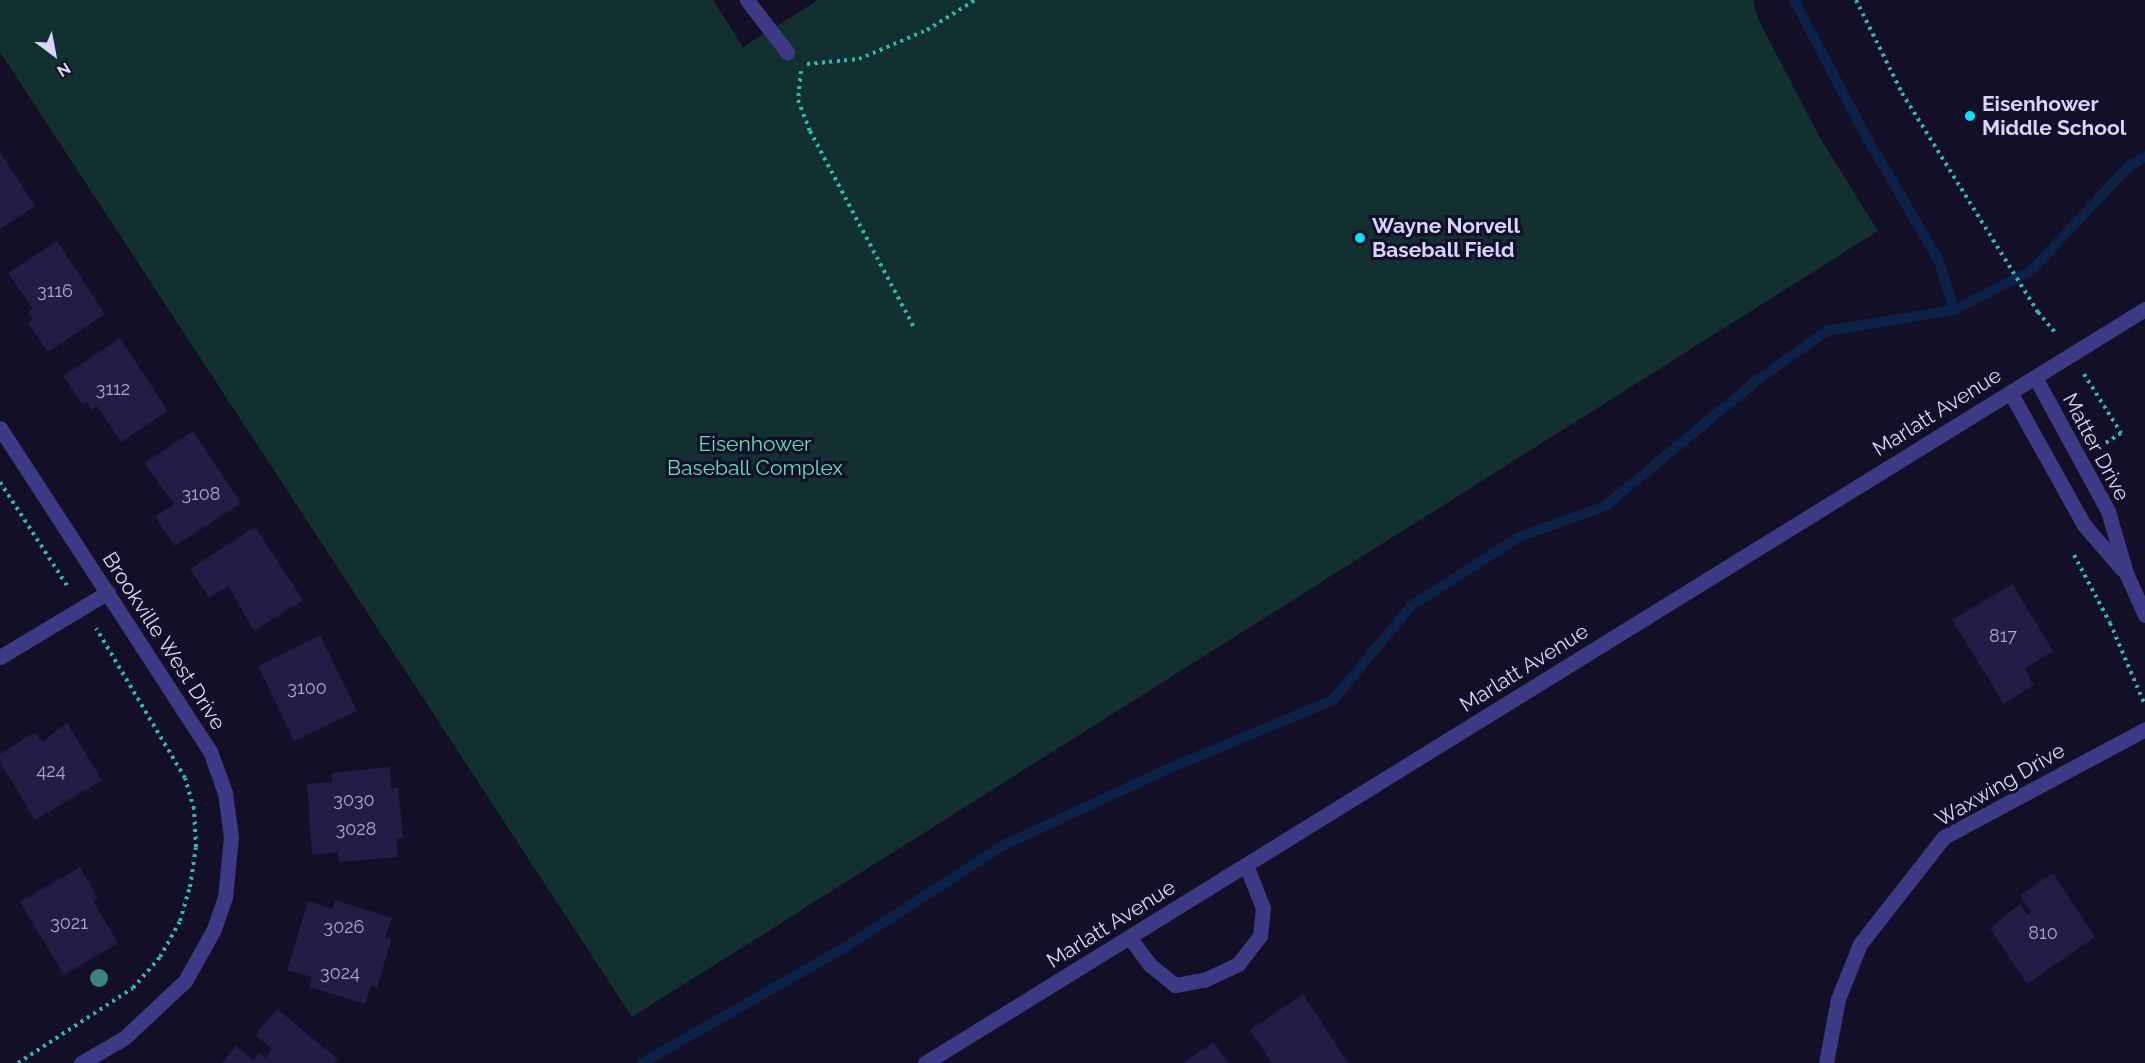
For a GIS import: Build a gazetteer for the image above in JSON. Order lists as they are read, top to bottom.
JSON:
{
  "streets": {
    "street": [
      "Marlatt Avenue",
      "Matter Drive",
      "Brookville West Drive",
      "Waxwing Drive"
    ]
  },
  "crossings": [
    ["Marlatt Avenue", "Matter Drive"]
  ],
  "parks": ["Eisenhower Baseball Complex"],
  "places": ["Eisenhower Middle School", "Wayne Norvell Baseball Field"],
  "house_numbers": [
    "3116",
    "3112",
    "3108",
    "817",
    "3100",
    "424",
    "3030",
    "3028",
    "3021",
    "3026",
    "810",
    "3024"
  ],
  "north": "bottom right"
}
